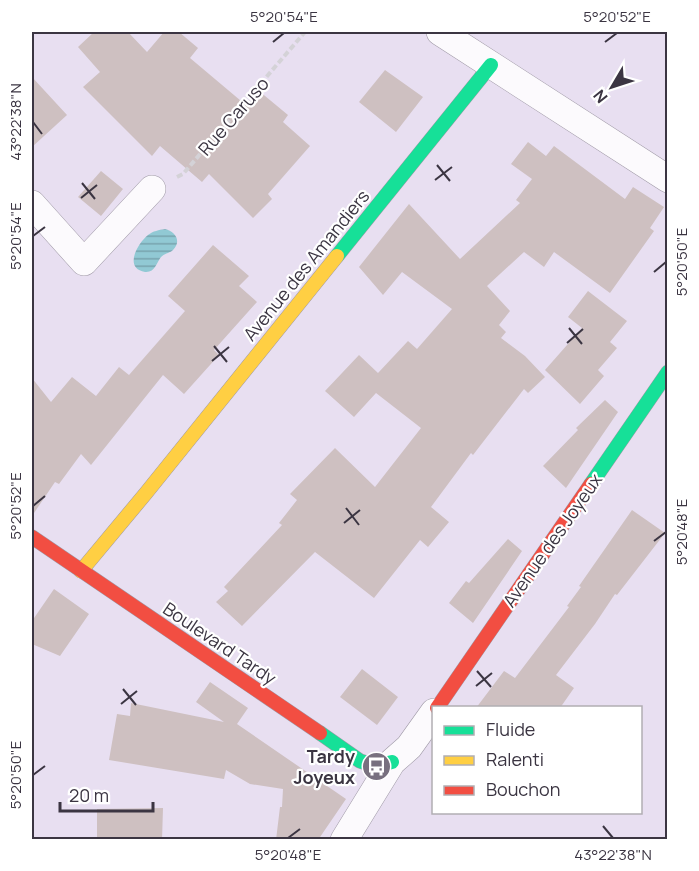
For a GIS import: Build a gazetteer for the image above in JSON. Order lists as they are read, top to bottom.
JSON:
{
  "streets": {
    "street": ["Avenue des Amandiers", "Avenue des Joyeux", "Boulevard Tardy"],
    "path": ["Rue Caruso"]
  },
  "crossings": [
    ["Avenue des Amandiers", "Boulevard Tardy"]
  ],
  "places": {
    "bus stop": ["Tardy Joyeux"]
  },
  "legend": ["Fluide", "Ralenti", "Bouchon"],
  "scale_bar": "20 m",
  "north": "bottom left",
  "coordinates": [
    "5°20'54\"E",
    "5°20'52\"E",
    "43°22'38\"N",
    "5°20'50\"E",
    "5°20'48\"E"
  ]
}
